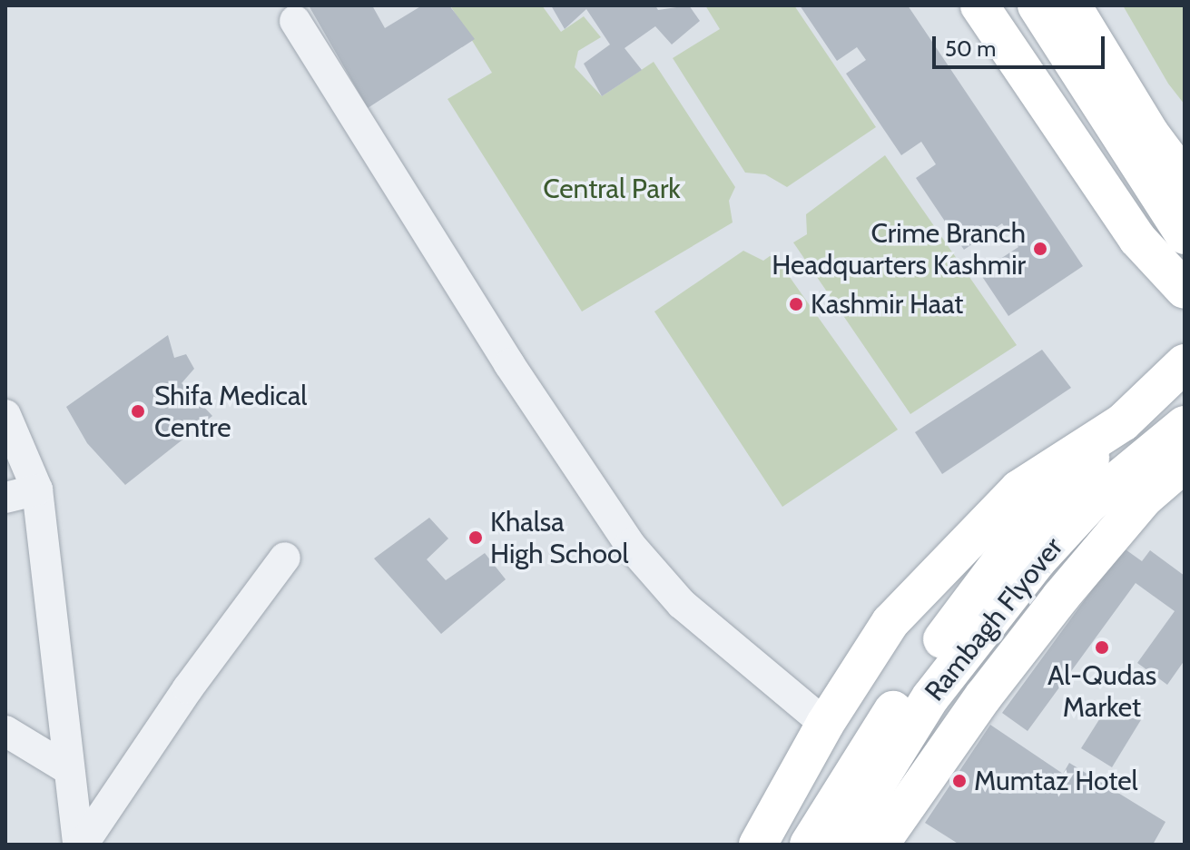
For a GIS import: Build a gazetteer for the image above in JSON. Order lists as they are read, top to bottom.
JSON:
{
  "streets": {
    "main road": ["Rambagh Flyover"]
  },
  "parks": ["Central Park"],
  "places": [
    "Crime Branch Headquarters Kashmir",
    "Kashmir Haat",
    "Shifa Medical Centre",
    "Khalsa High School",
    "Al-Qudas Market",
    "Mumtaz Hotel"
  ],
  "scale_bar": "50 m"
}
